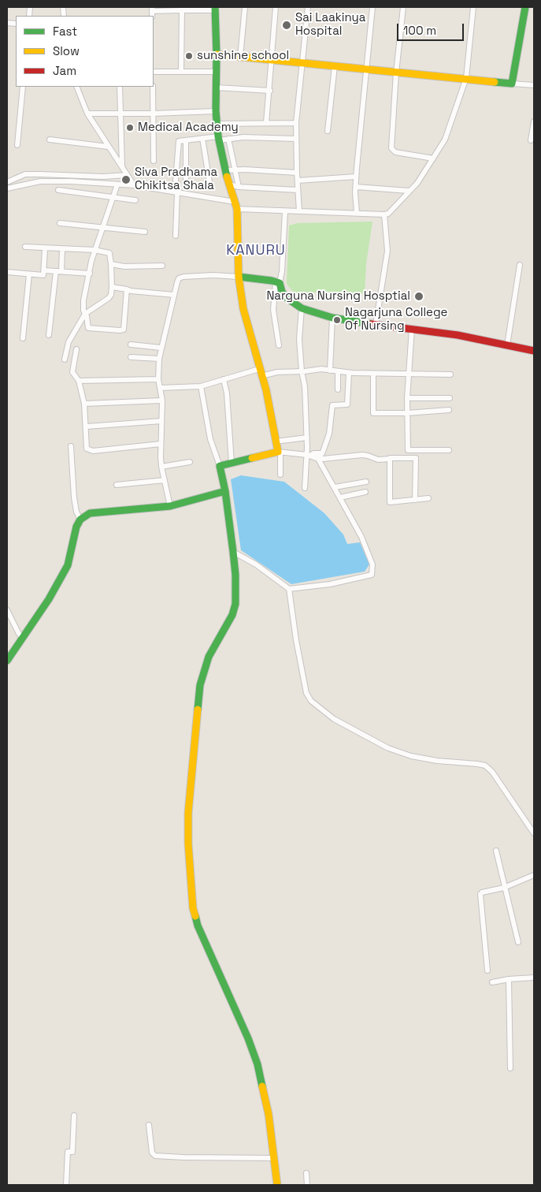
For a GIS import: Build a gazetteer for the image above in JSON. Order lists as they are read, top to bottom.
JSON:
{
  "districts": ["KANURU"],
  "places": [
    "Sai Laakinya Hospital",
    "sunshine school",
    "Medical Academy",
    "Siva Pradhama Chikitsa Shala",
    "Narguna Nursing Hosptial",
    "Nagarjuna College Of Nursing"
  ],
  "legend": ["Fast", "Slow", "Jam"],
  "scale_bar": "100 m"
}
